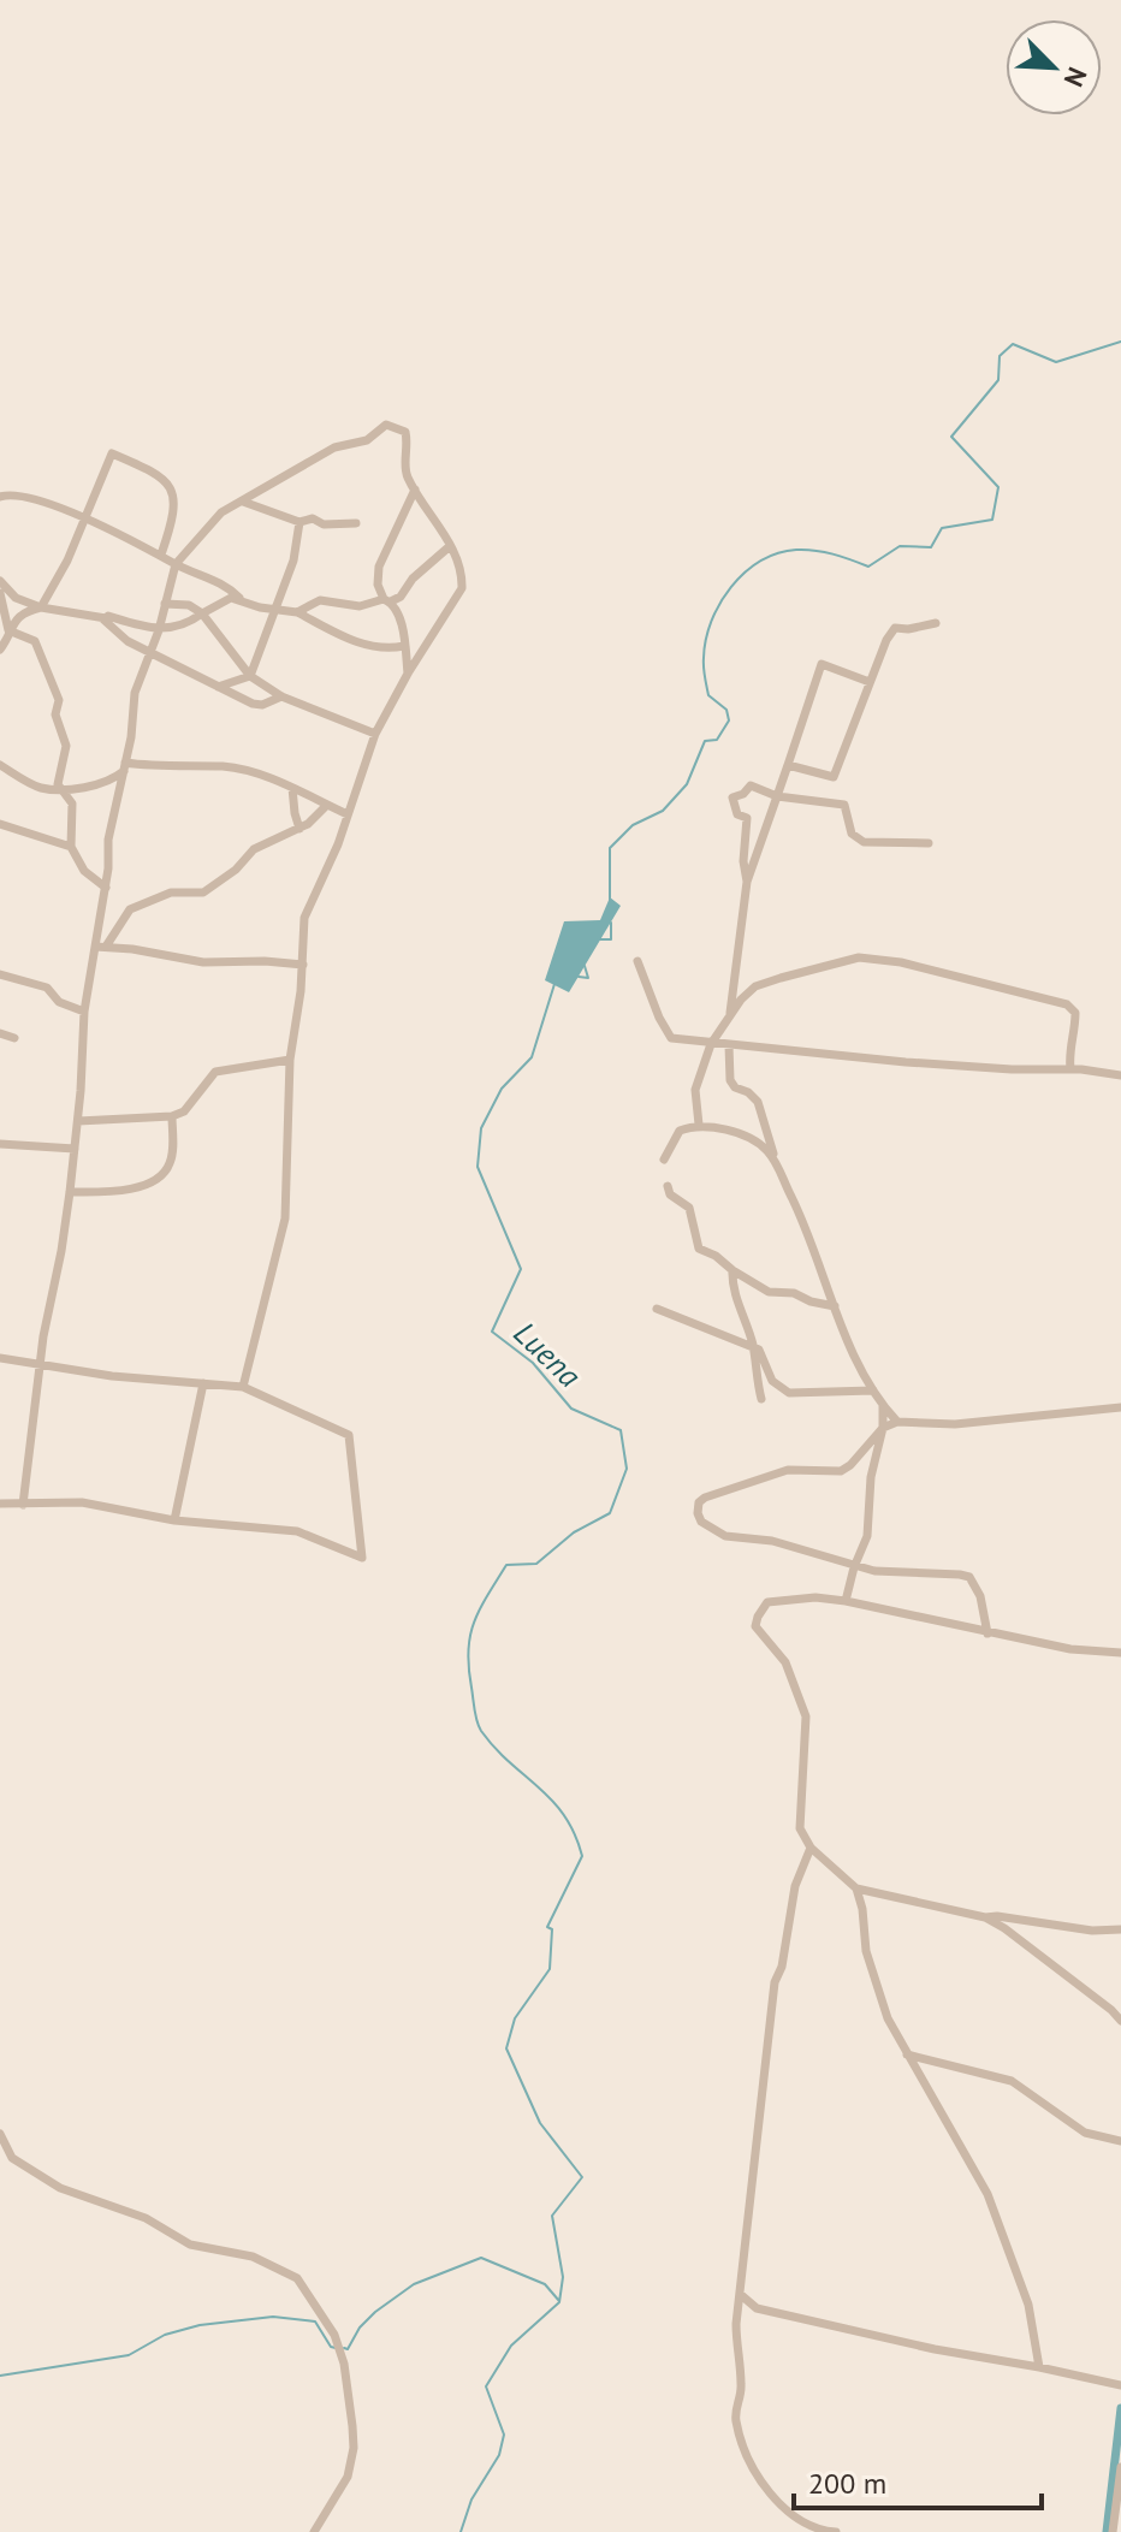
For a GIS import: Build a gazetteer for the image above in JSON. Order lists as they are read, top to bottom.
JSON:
{
  "water": ["Luena"],
  "scale_bar": "200 m",
  "north": "bottom right"
}
